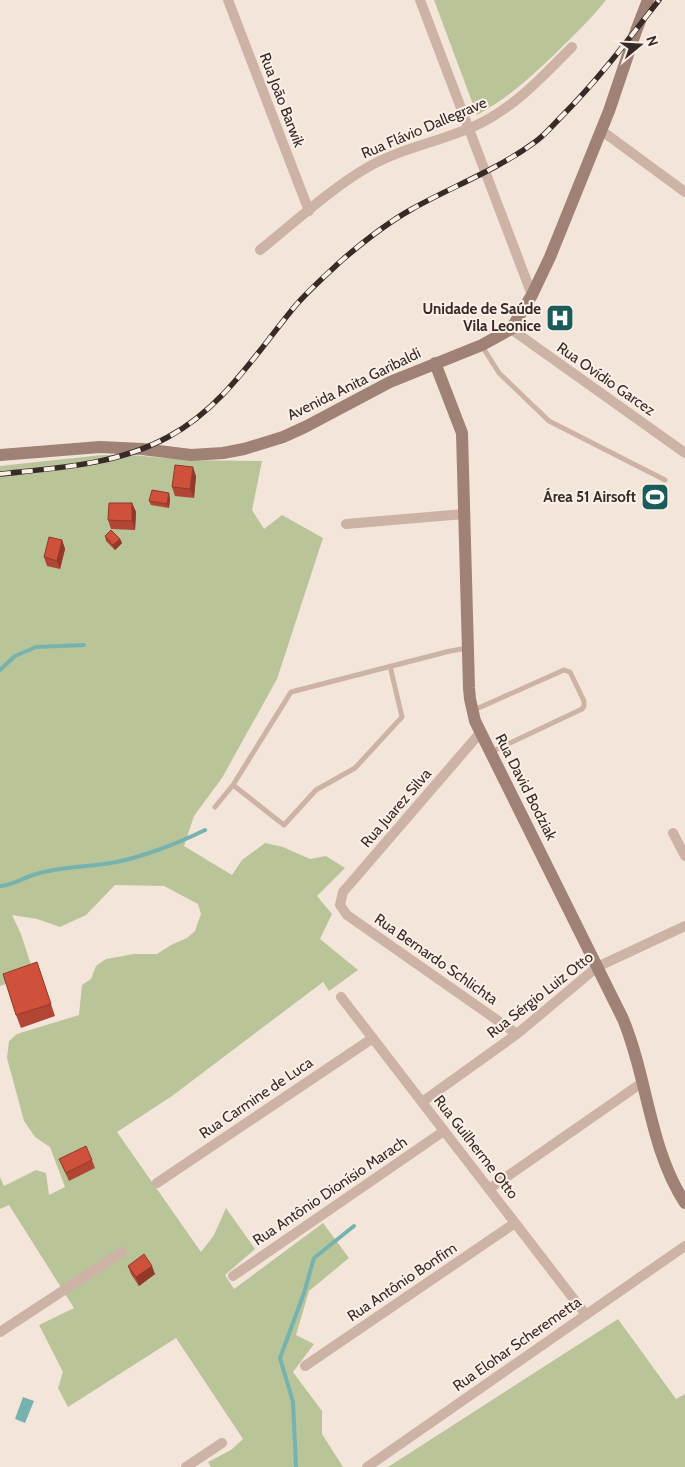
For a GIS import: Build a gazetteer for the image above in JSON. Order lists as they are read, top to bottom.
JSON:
{
  "streets": {
    "main road": ["Avenida Anita Garibaldi", "Rua David Bodziak"],
    "street": [
      "Rua João Barwik",
      "Rua Flávio Dallegrave",
      "Rua Ovídio Garcez",
      "Rua Juarez Silva",
      "Rua Bernardo Schlichta",
      "Rua Sérgio Luiz Otto",
      "Rua Carmine de Luca",
      "Rua Guilherme Otto",
      "Rua Antônio Dionísio Marach",
      "Rua Antônio Bonfim",
      "Rua Elohar Scheremetta"
    ]
  },
  "crossings": [
    ["Rua João Barwik", "Rua Flávio Dallegrave"],
    ["Rua Ovídio Garcez", "Avenida Anita Garibaldi"],
    ["Avenida Anita Garibaldi", "Rua David Bodziak"],
    ["Rua David Bodziak", "Rua Juarez Silva"],
    ["Rua David Bodziak", "Rua Sérgio Luiz Otto"],
    ["Rua Juarez Silva", "Rua Bernardo Schlichta"],
    ["Rua Bernardo Schlichta", "Rua Sérgio Luiz Otto"],
    ["Rua Sérgio Luiz Otto", "Rua Guilherme Otto"],
    ["Rua Carmine de Luca", "Rua Guilherme Otto"],
    ["Rua Guilherme Otto", "Rua Antônio Dionísio Marach"],
    ["Rua Guilherme Otto", "Rua Antônio Bonfim"],
    ["Rua Guilherme Otto", "Rua Elohar Scheremetta"]
  ],
  "places": {
    "hospital": ["Unidade de Saúde Vila Leonice"],
    "sports": ["Área 51 Airsoft"]
  },
  "north": "right"
}
